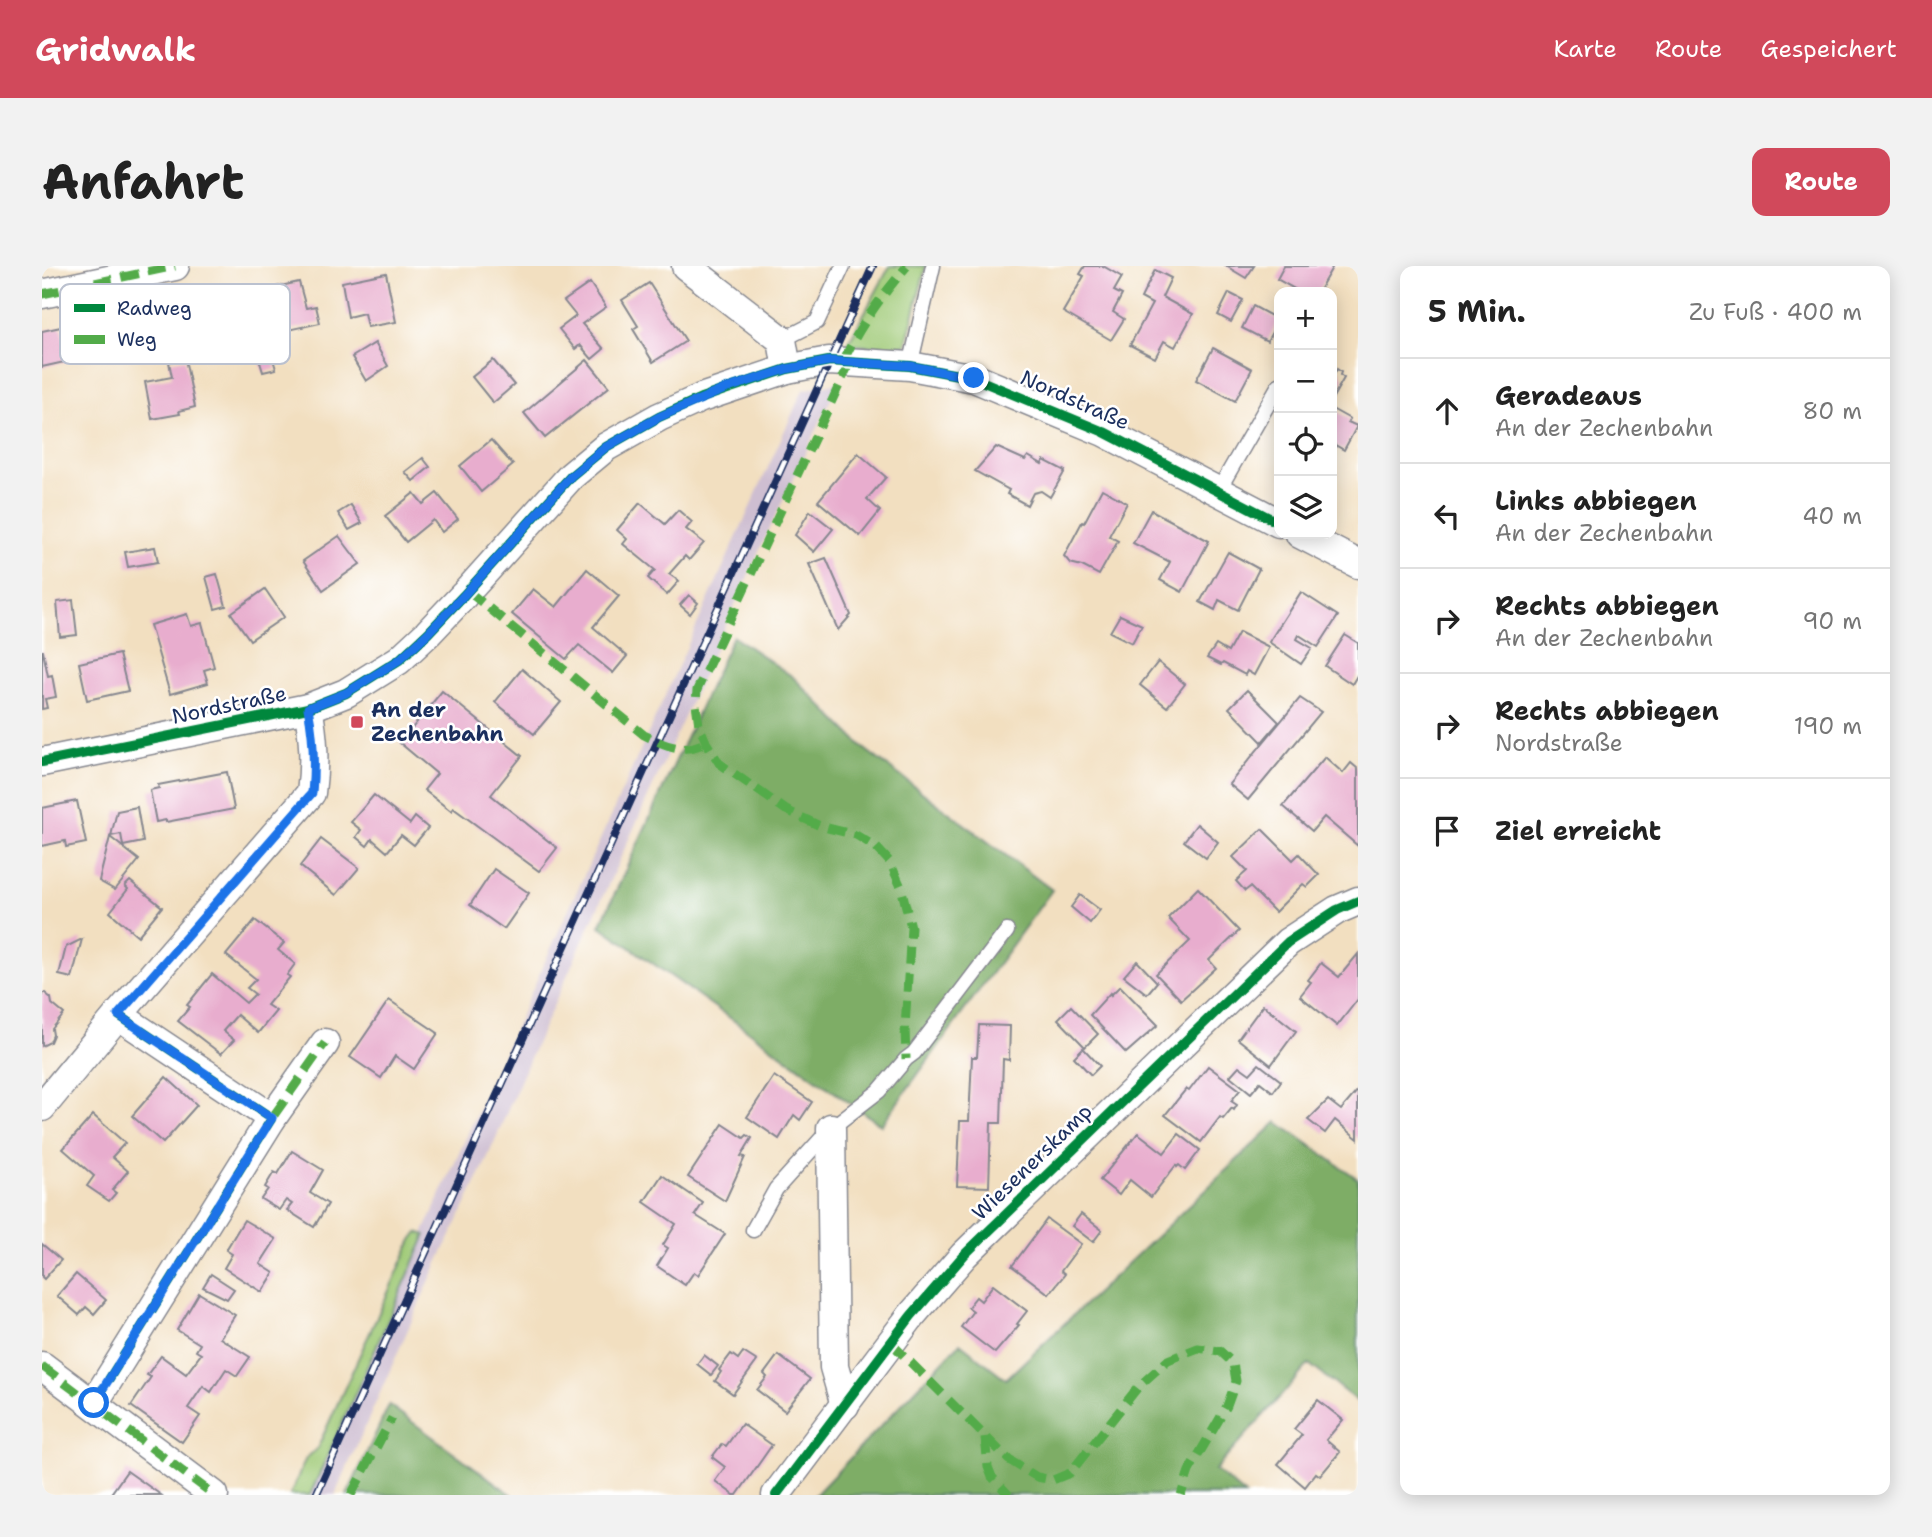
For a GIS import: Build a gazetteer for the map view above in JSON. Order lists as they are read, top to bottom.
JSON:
{
  "streets": {
    "street": ["Nordstraße", "Wiesenerskamp"]
  },
  "places": {
    "transit": ["An der Zechenbahn"]
  },
  "legend": ["Radweg", "Weg"],
  "page": {
    "header": "Gridwalk",
    "nav": ["Karte", "Route", "Gespeichert"],
    "buttons": "Route",
    "title": "Anfahrt",
    "heading": ["5 Min.", "Zu Fuß · 400 m"],
    "map_buttons": ["+", "−"],
    "list": [
      ["Geradeaus", "An der Zechenbahn", "80 m"],
      ["Links abbiegen", "An der Zechenbahn", "40 m"],
      ["Rechts abbiegen", "An der Zechenbahn", "90 m"],
      ["Rechts abbiegen", "Nordstraße", "190 m"],
      "Ziel erreicht"
    ]
  }
}
